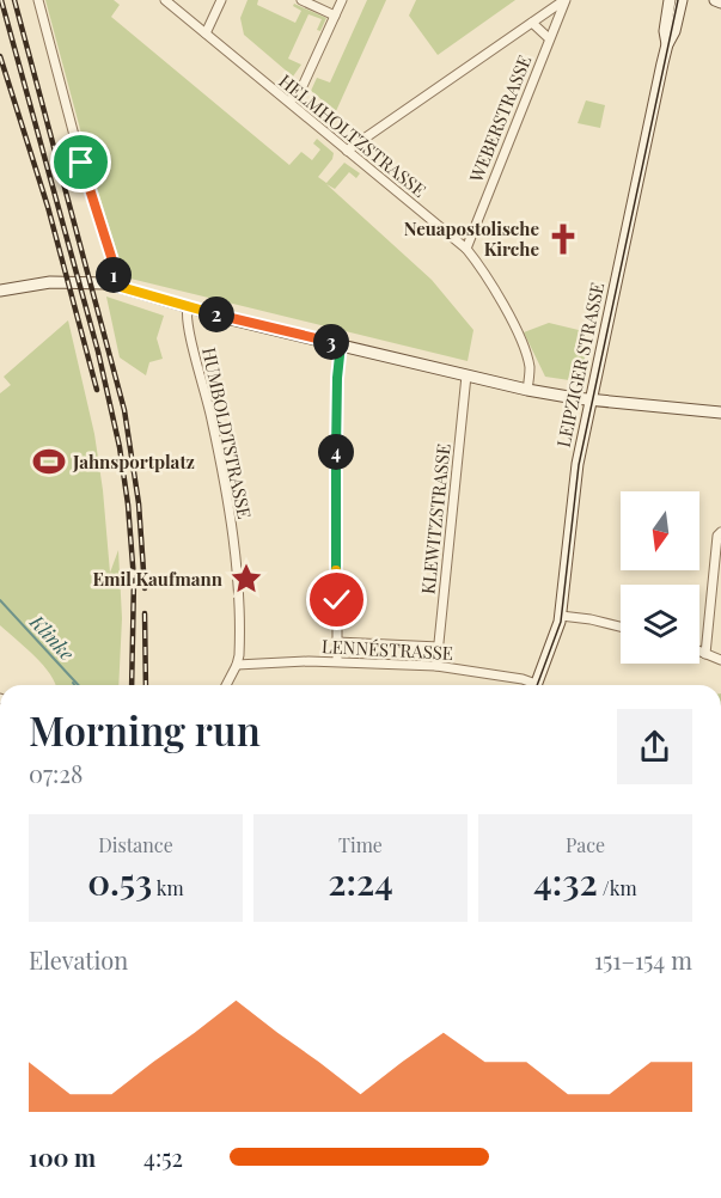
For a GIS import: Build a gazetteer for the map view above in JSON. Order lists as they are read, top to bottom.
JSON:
{
  "streets": {
    "main road": ["LEIPZIGER STRASSE"],
    "street": [
      "WEBERSTRASSE",
      "HELMHOLTZSTRASSE",
      "HUMBOLDTSTRASSE",
      "KLEWITZSTRASSE",
      "LENNÉSTRASSE"
    ]
  },
  "crossings": [
    ["WEBERSTRASSE", "HELMHOLTZSTRASSE"],
    ["HUMBOLDTSTRASSE", "LENNÉSTRASSE"],
    ["KLEWITZSTRASSE", "LENNÉSTRASSE"]
  ],
  "water": ["Klinke"],
  "places": {
    "church": ["Neuapostolische Kirche"],
    "sports": ["Jahnsportplatz"],
    "place": ["Emil Kaufmann"]
  },
  "north": "bottom",
  "page": {
    "pins": [
      "1",
      "2",
      "3",
      "4"
    ],
    "heading": ["Morning run", "07:28"],
    "stats": [
      ["Distance", "0.53 km"],
      ["Time", "2:24"],
      ["Pace", "4:32 /km"]
    ],
    "chart": ["Elevation", "151–154 m"],
    "list": [
      {
        "name": "100 m",
        "note": "4:52"
      }
    ]
  }
}
